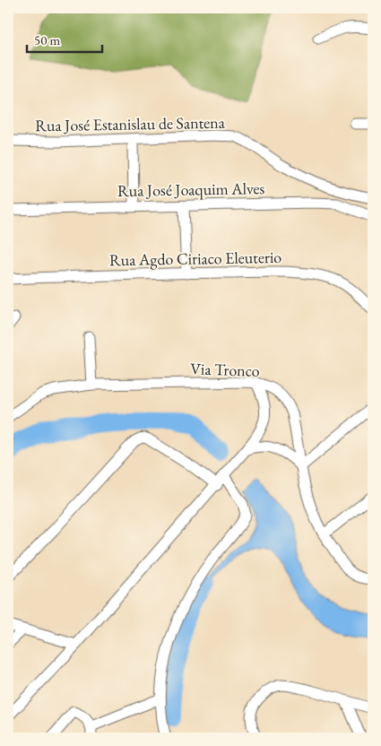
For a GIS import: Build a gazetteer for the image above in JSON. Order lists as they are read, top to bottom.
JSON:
{
  "streets": {
    "street": [
      "Rua José Estanislau de Santena",
      "Rua José Joaquim Alves",
      "Rua Agdo Ciriaco Eleuterio",
      "Via Tronco"
    ]
  },
  "scale_bar": "50 m"
}
